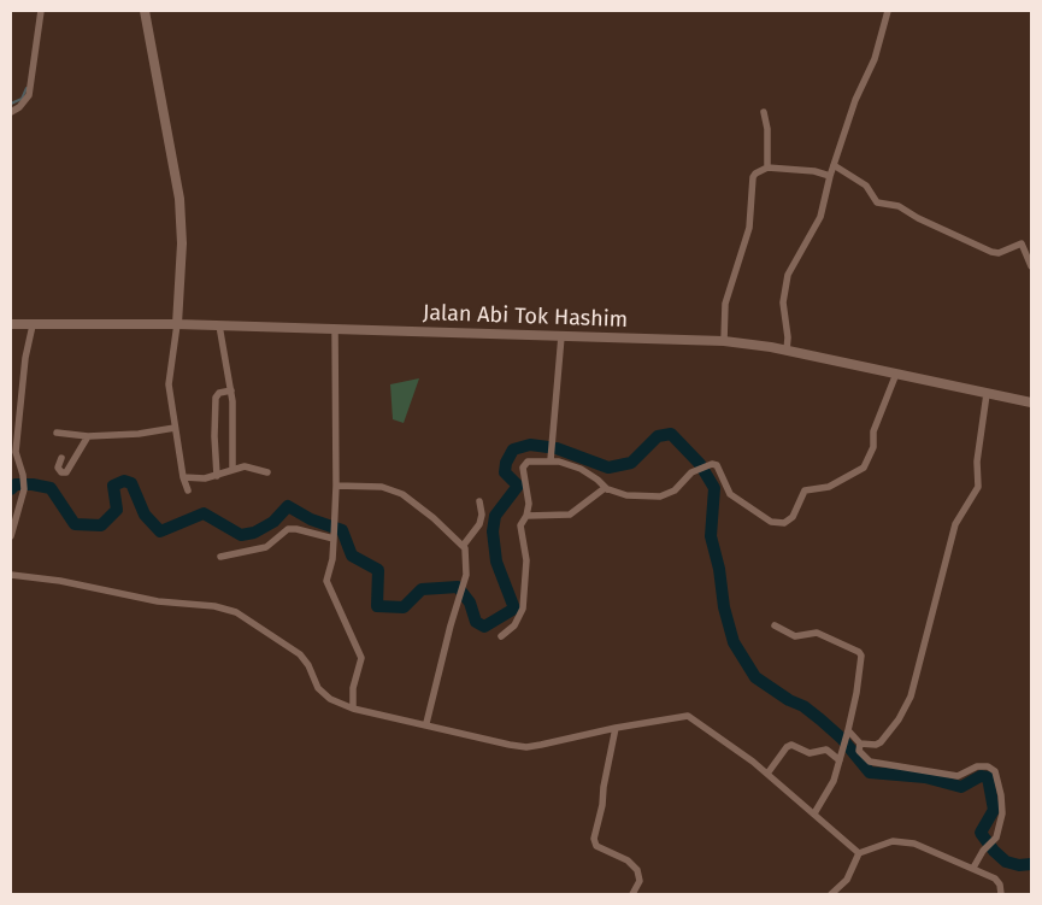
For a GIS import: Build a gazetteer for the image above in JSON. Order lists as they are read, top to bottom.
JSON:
{
  "streets": {
    "main road": ["Jalan Abi Tok Hashim"]
  }
}
